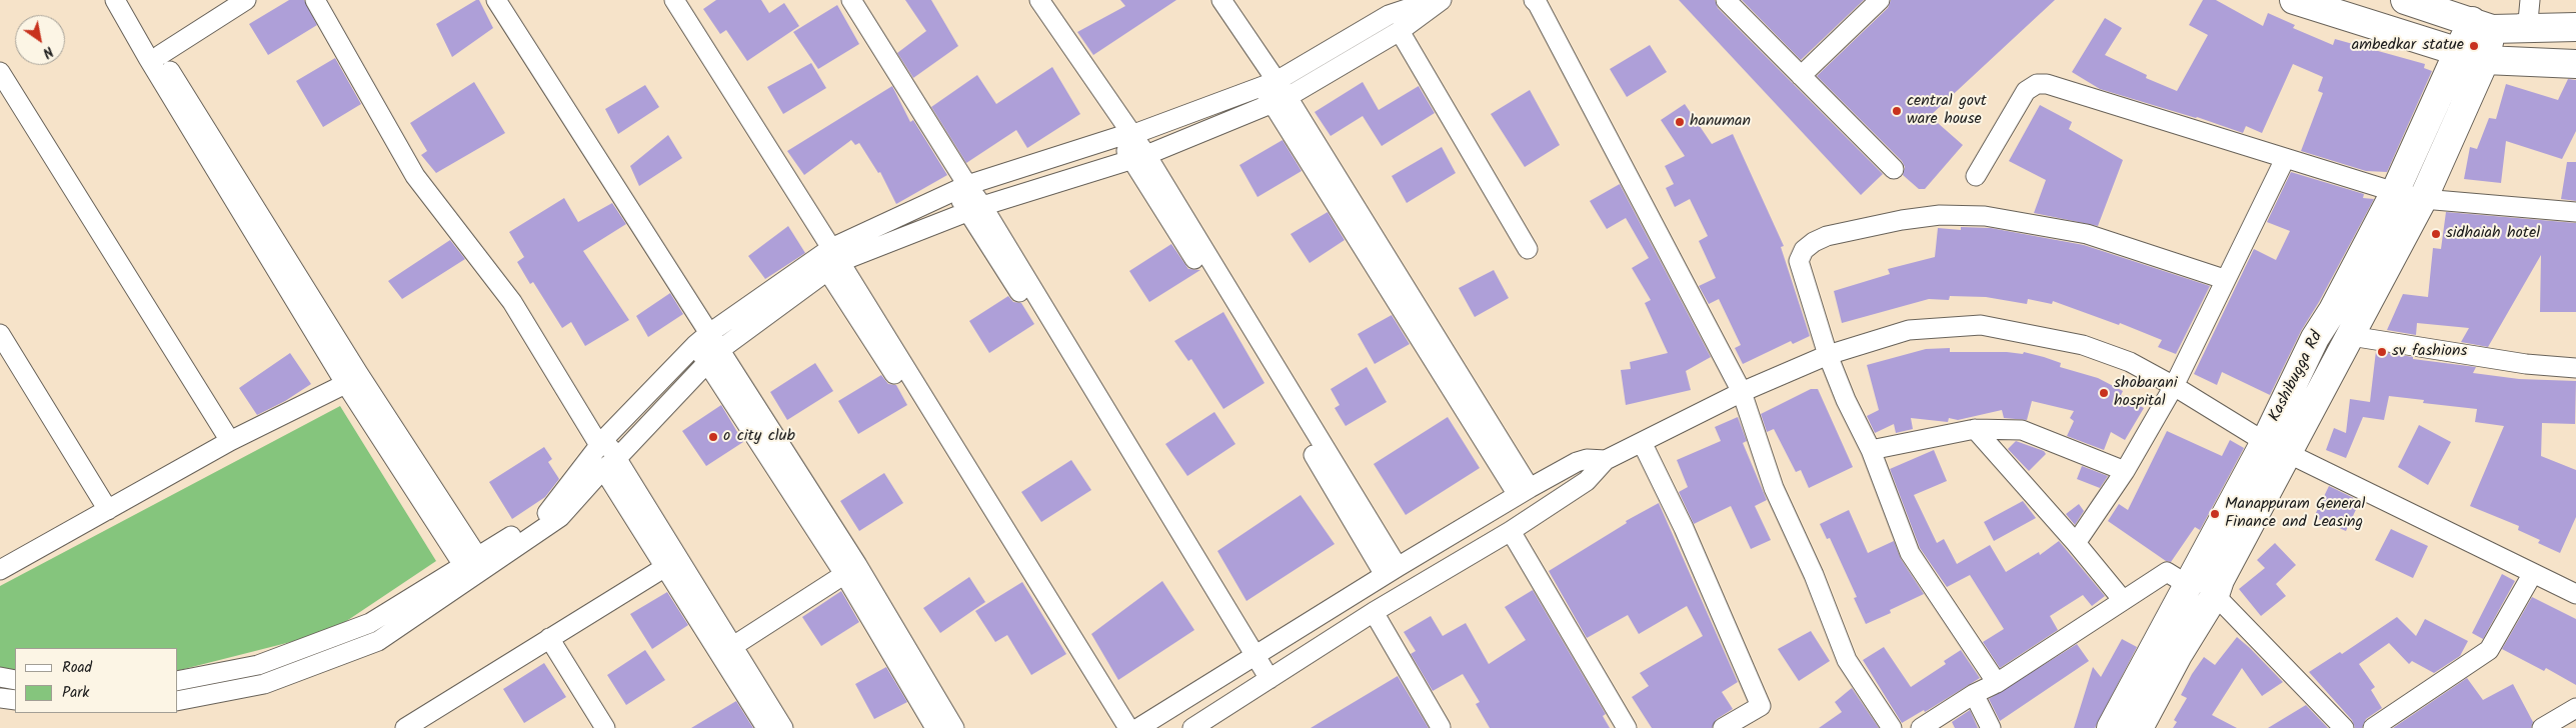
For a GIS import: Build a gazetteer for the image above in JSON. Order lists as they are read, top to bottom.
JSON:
{
  "streets": {
    "main road": ["Kashibugga Rd"]
  },
  "places": [
    "ambedkar statue",
    "central govt ware house",
    "hanuman",
    "sidhaiah hotel",
    "sv fashions",
    "shobarani hospital",
    "o city club",
    "Manappuram General Finance and Leasing"
  ],
  "legend": ["Road", "Park"],
  "north": "bottom right"
}
